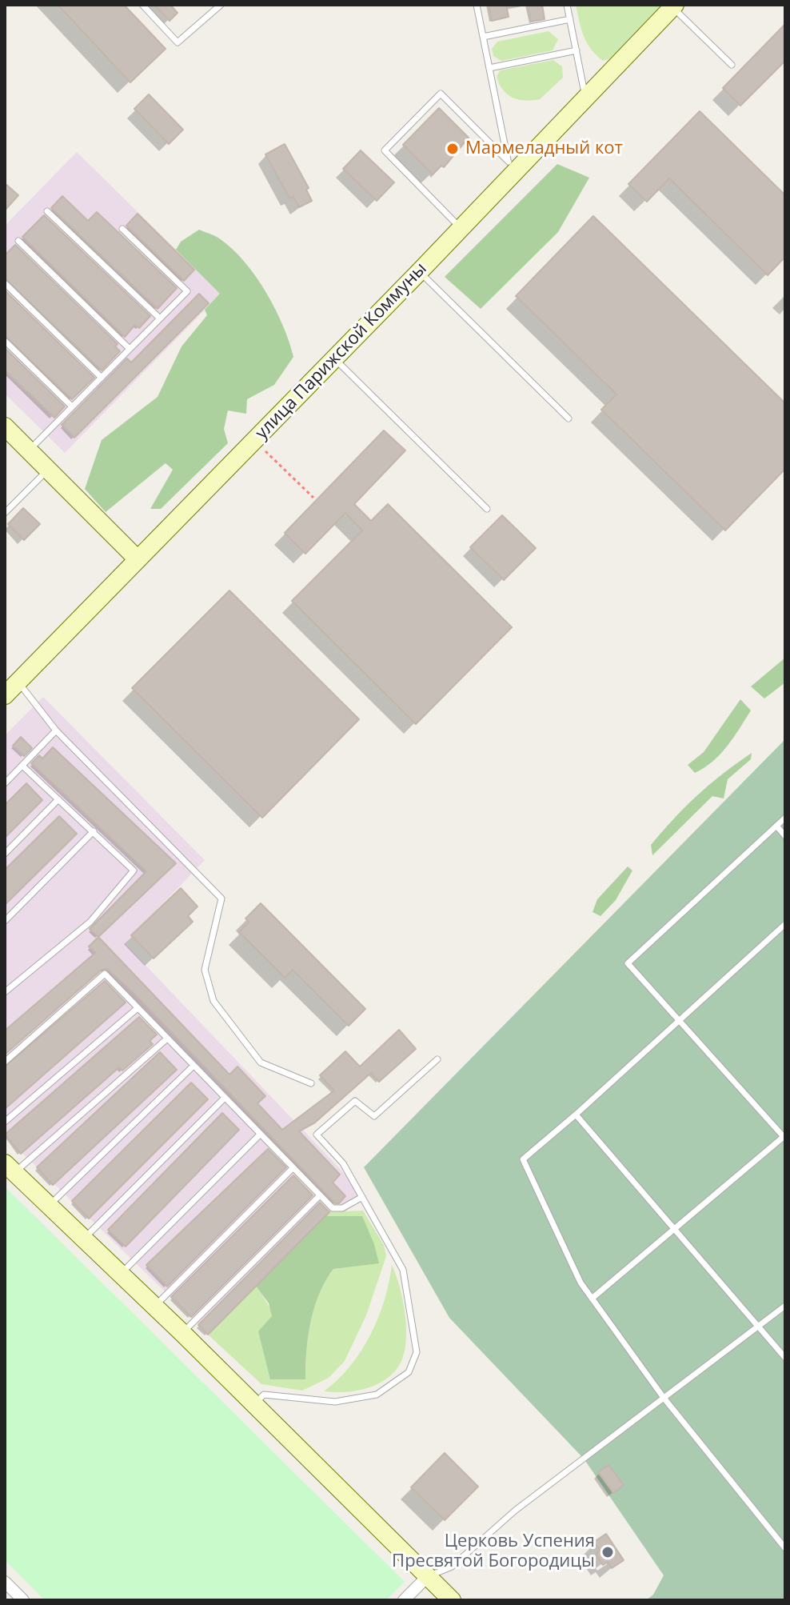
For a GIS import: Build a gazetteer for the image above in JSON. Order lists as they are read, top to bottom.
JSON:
{
  "streets": {
    "main road": ["улица Парижской Коммуны"]
  },
  "places": ["Мармеладный кот", "Церковь Успения Пресвятой Богородицы"]
}
